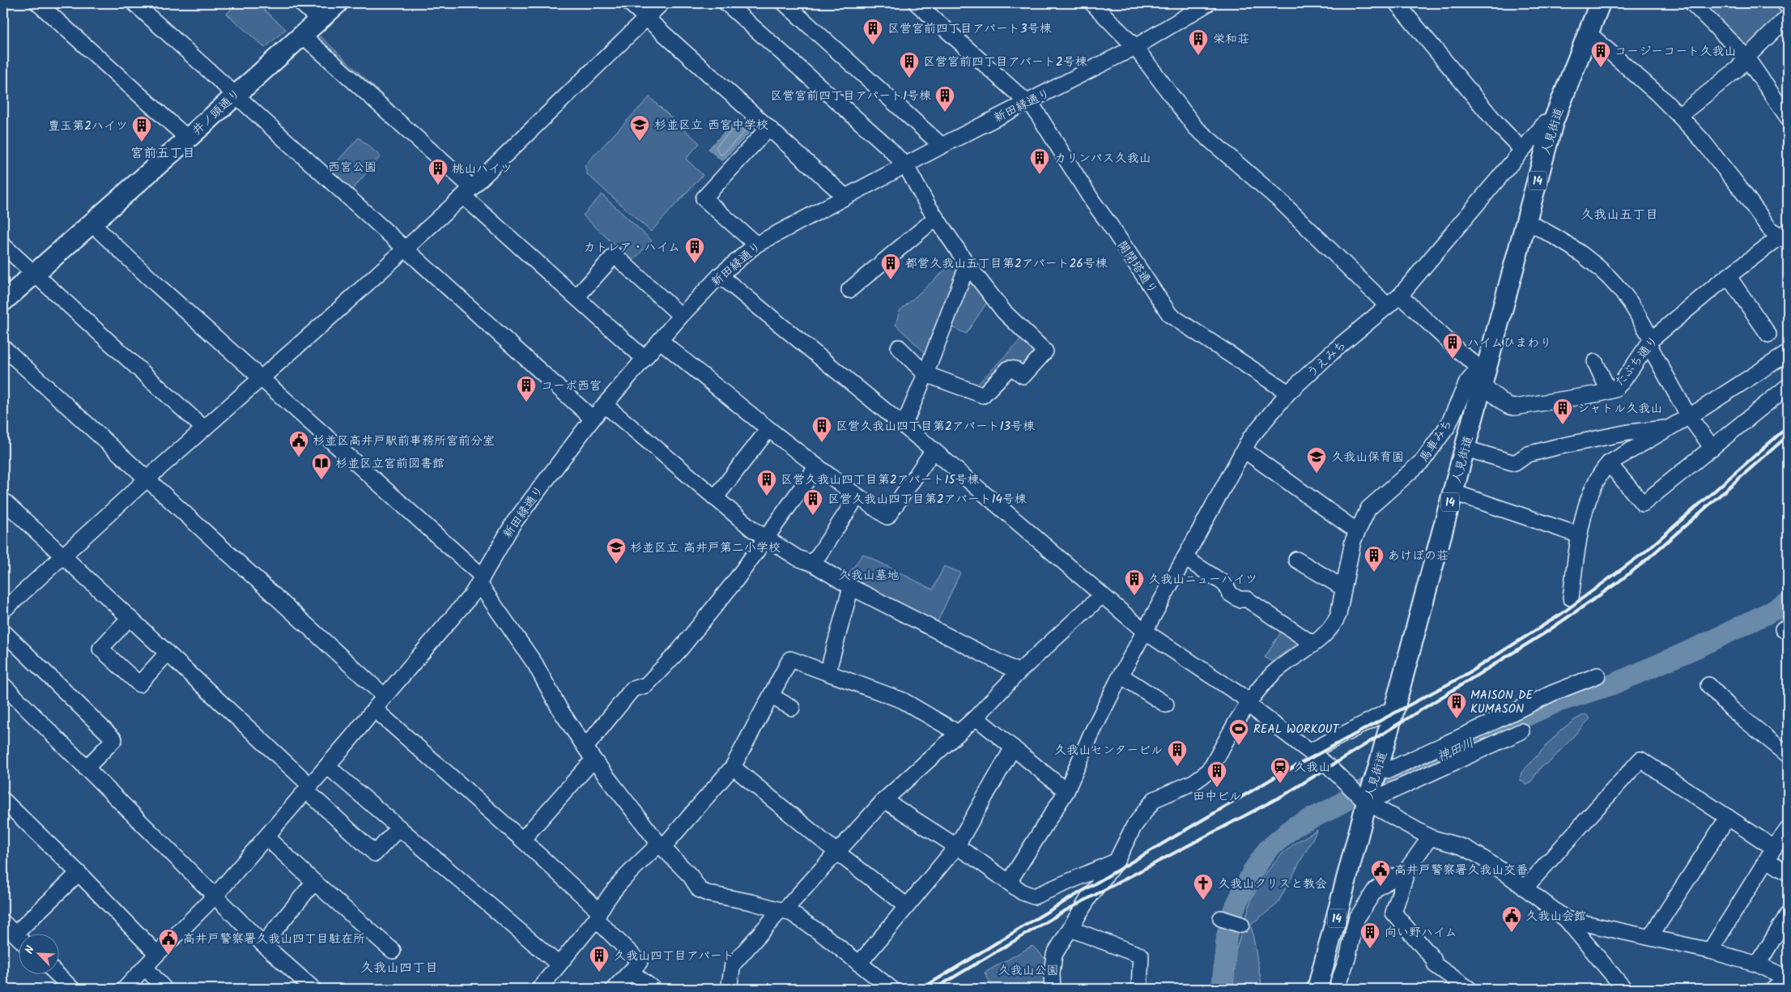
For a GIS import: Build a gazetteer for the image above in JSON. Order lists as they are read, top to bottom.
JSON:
{
  "streets": {
    "main road": ["井ノ頭通り", "人見街道", "14"],
    "street": [
      "新田縁通り",
      "開閉塔通り",
      "うえみち",
      "たぶち通り",
      "馬車みち"
    ]
  },
  "crossings": [
    ["新田縁通り", "開閉塔通り"],
    ["人見街道", "うえみち"],
    ["人見街道", "たぶち通り"],
    ["人見街道", "馬車みち"],
    ["開閉塔通り", "うえみち"],
    ["うえみち", "たぶち通り"],
    ["たぶち通り", "馬車みち"]
  ],
  "districts": ["宮前五丁目", "久我山五丁目", "久我山四丁目"],
  "water": ["神田川"],
  "parks": ["西宮公園", "久我山墓地", "久我山公園"],
  "places": {
    "building": [
      "区営宮前四丁目アパート3号棟",
      "栄和荘",
      "コージーコート久我山",
      "区営宮前四丁目アパート2号棟",
      "区営宮前四丁目アパート1号棟",
      "豊玉第2ハイツ",
      "カリンパス久我山",
      "桃山ハイツ",
      "カトレア・ハイム",
      "都営久我山五丁目第2アパート26号棟",
      "ハイムひまわり",
      "コーポ西宮",
      "シャトル久我山",
      "区営久我山四丁目第2アパート13号棟",
      "区営久我山四丁目第2アパート15号棟",
      "区営久我山四丁目第2アパート14号棟",
      "あけぼの荘",
      "久我山ニューハイツ",
      "MAISON DE KUMASON",
      "久我山センタービル",
      "田中ビル",
      "向い野ハイム",
      "久我山四丁目アパート"
    ],
    "school or university": ["杉並区立 西宮中学校", "久我山保育園", "杉並区立 高井戸第二小学校"],
    "public building": [
      "杉並区高井戸駅前事務所宮前分室",
      "高井戸警察署久我山交番",
      "久我山会館",
      "高井戸警察署久我山四丁目駐在所"
    ],
    "library": ["杉並区立宮前図書館"],
    "sports": ["REAL WORKOUT"],
    "station": ["久我山"],
    "church": ["久我山クリスと教会"]
  },
  "north": "top left"
}
